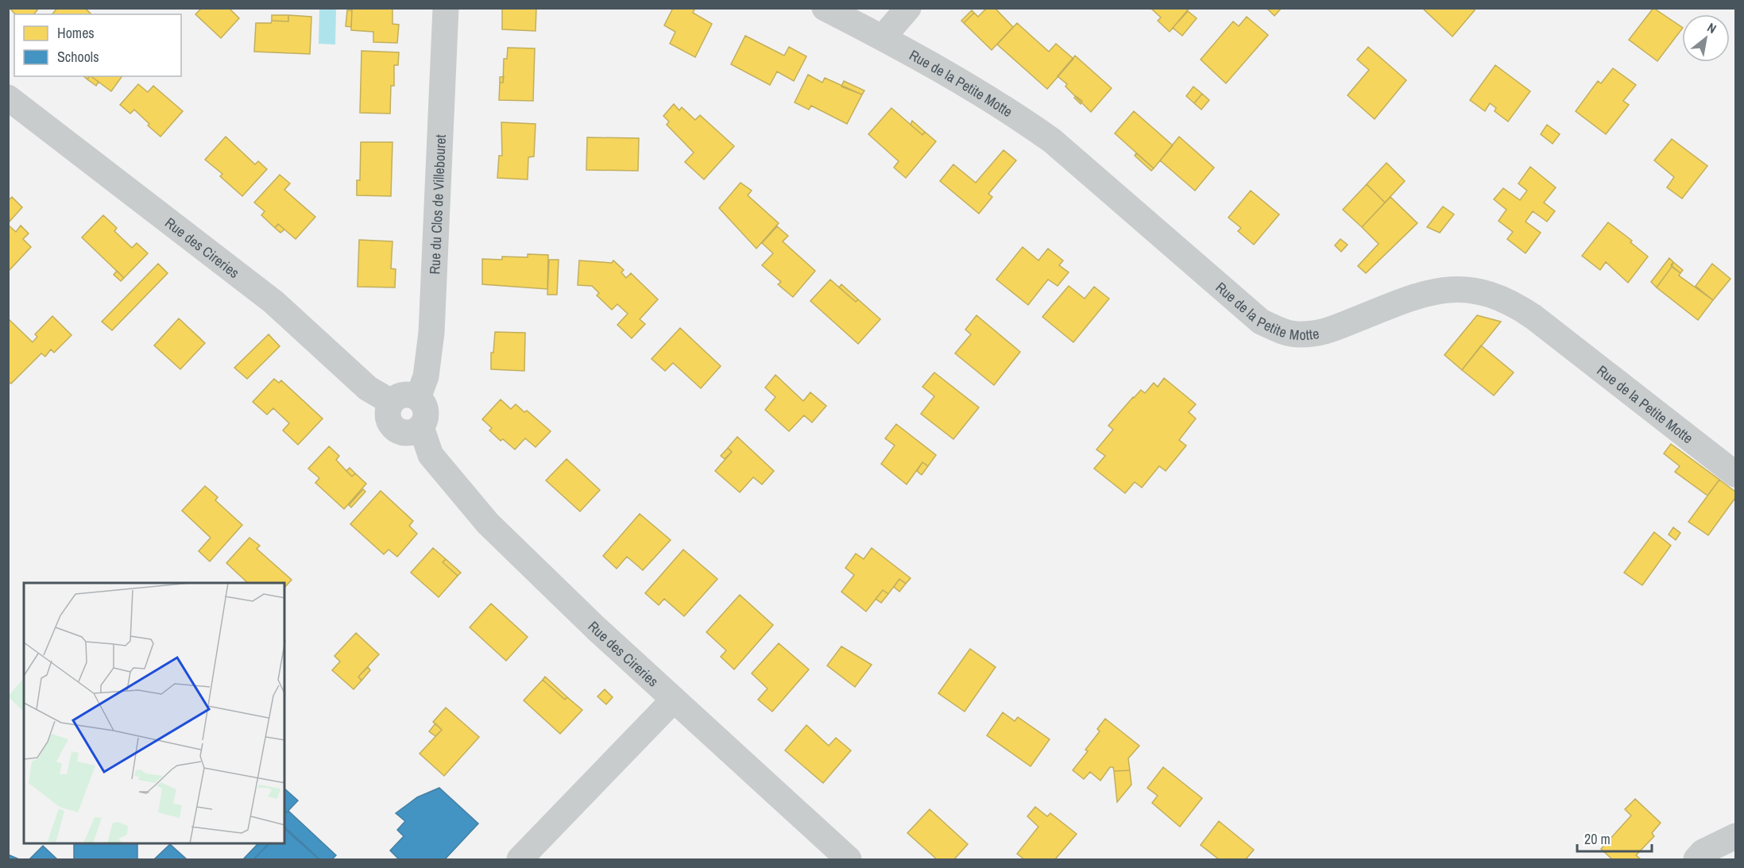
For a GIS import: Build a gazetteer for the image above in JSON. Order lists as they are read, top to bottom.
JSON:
{
  "streets": {
    "street": ["Rue de la Petite Motte", "Rue du Clos de Villebouret", "Rue des Cireries"]
  },
  "crossings": [
    ["Rue du Clos de Villebouret", "Rue des Cireries"]
  ],
  "legend": ["Homes", "Schools"],
  "scale_bar": "20 m",
  "north": "top right"
}
